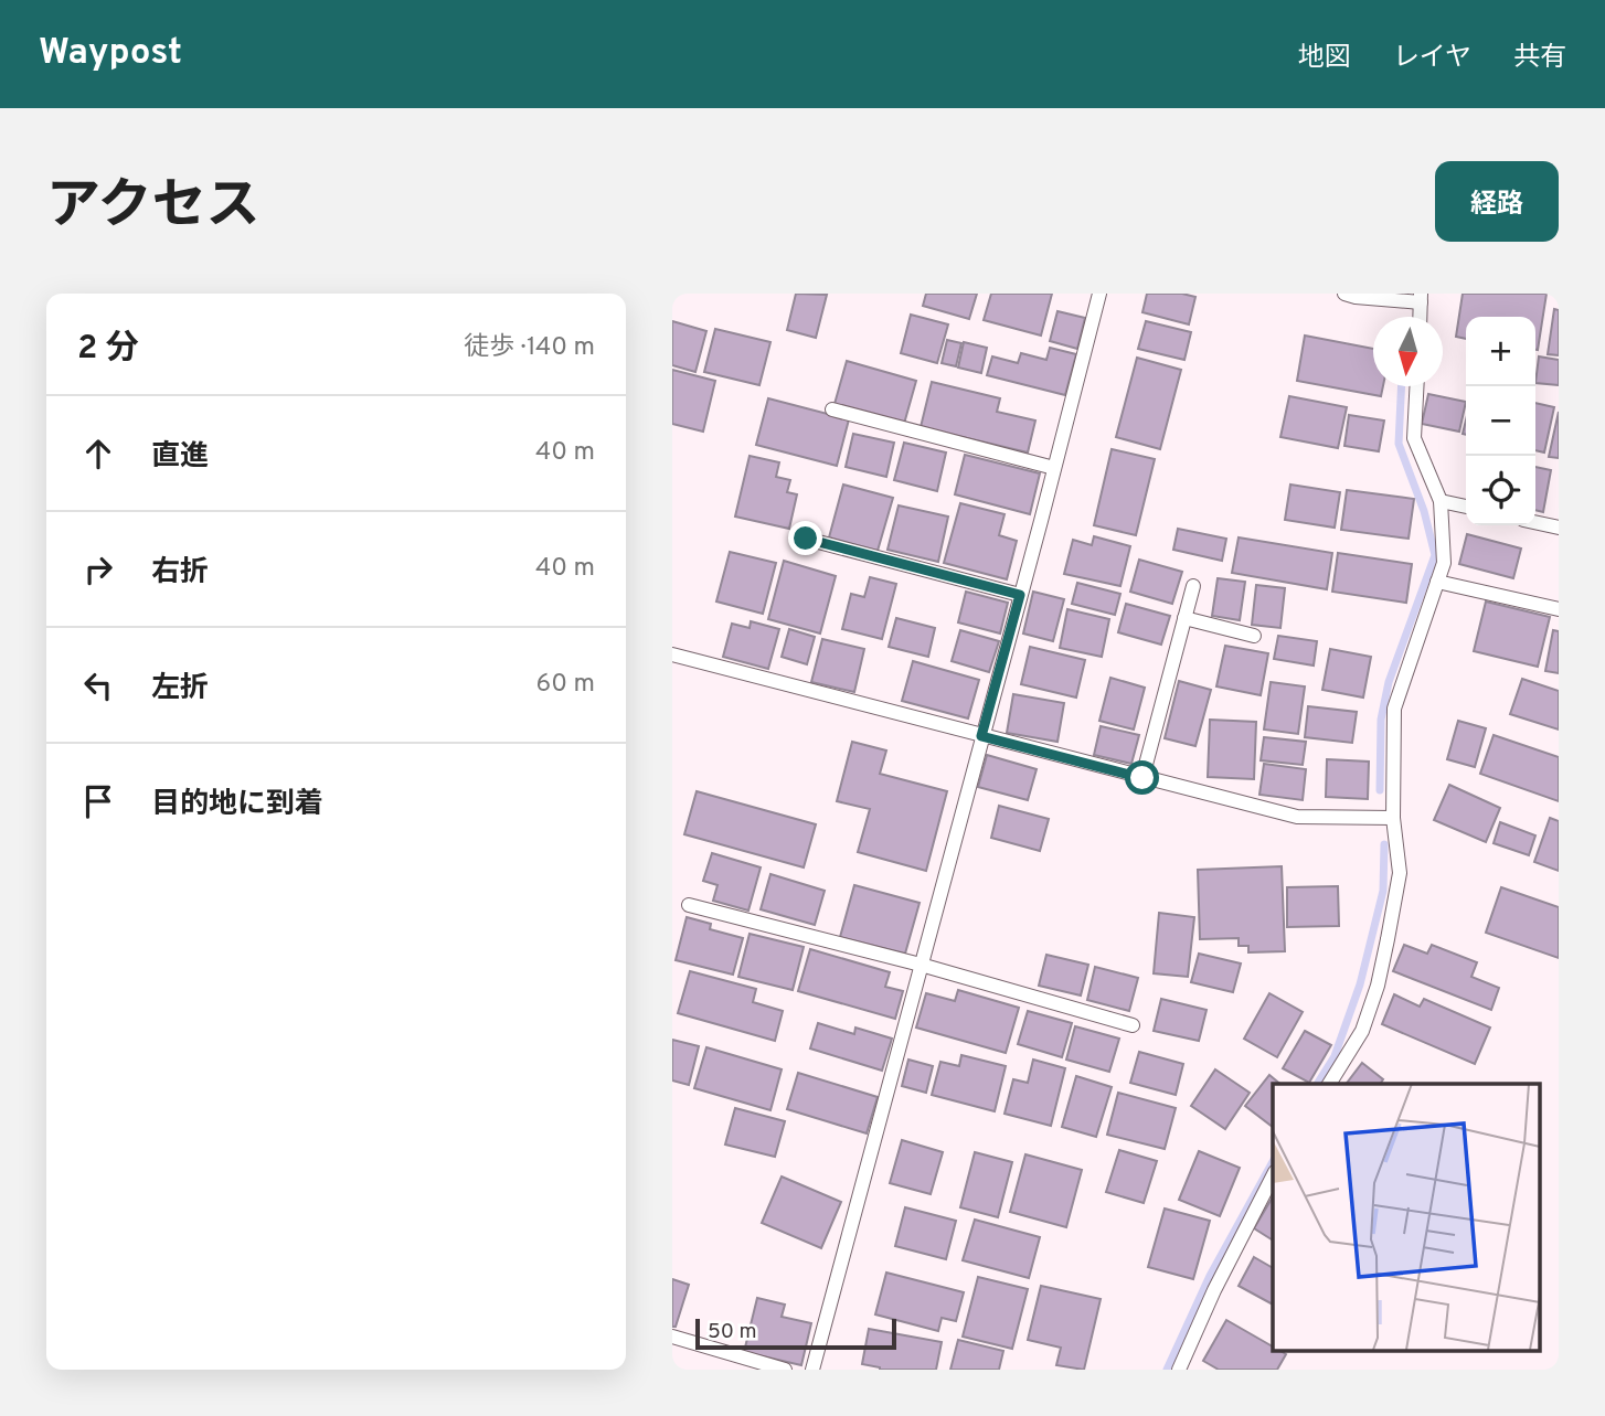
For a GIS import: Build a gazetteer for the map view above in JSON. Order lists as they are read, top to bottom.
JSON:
{
  "scale_bar": "50 m",
  "north": "bottom",
  "page": {
    "header": "Waypost",
    "nav": ["地図", "レイヤ", "共有"],
    "title": "アクセス",
    "buttons": "経路",
    "heading": ["2 分", "徒歩 · 140 m"],
    "map_buttons": ["+", "−"],
    "list": [
      ["直進", "40 m"],
      ["右折", "40 m"],
      ["左折", "60 m"],
      "目的地に到着"
    ],
    "scale": "50 m"
  }
}
